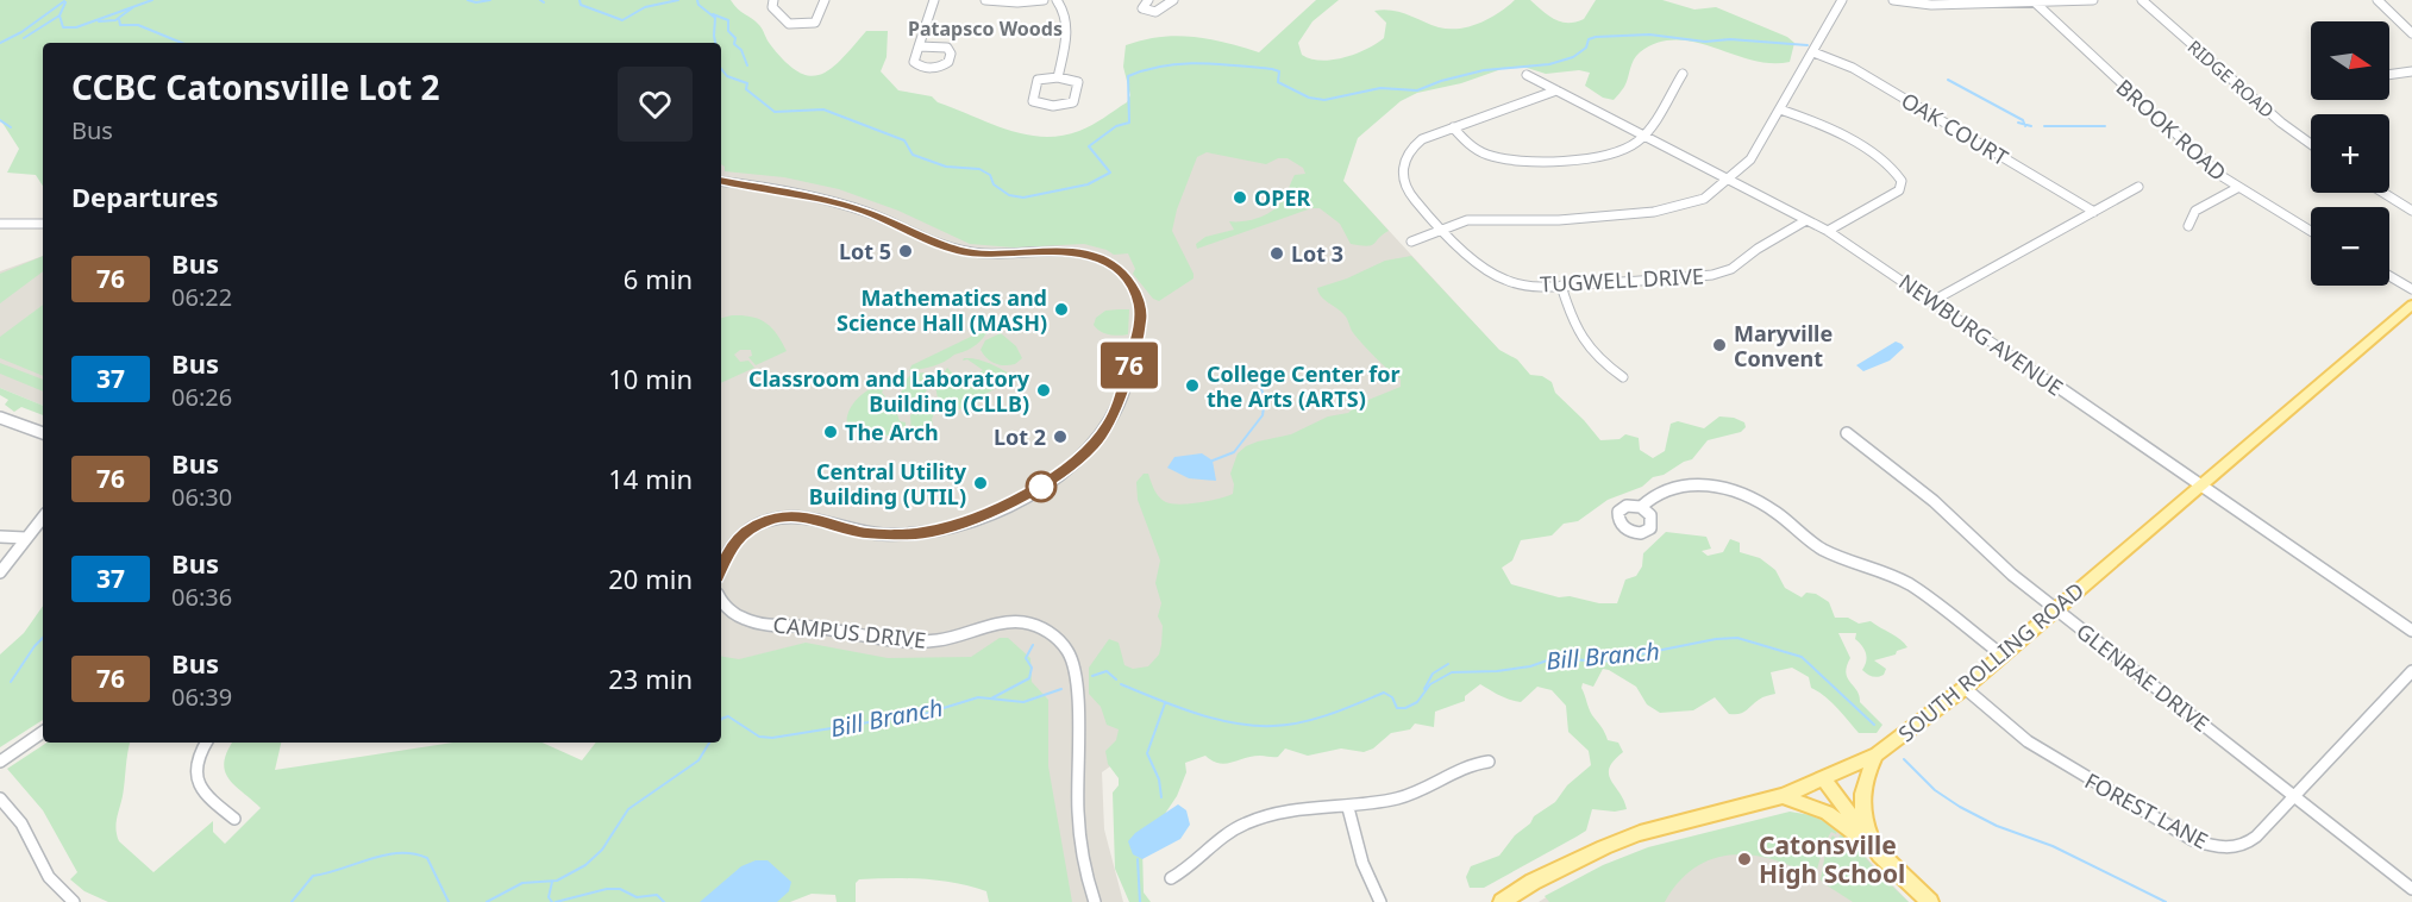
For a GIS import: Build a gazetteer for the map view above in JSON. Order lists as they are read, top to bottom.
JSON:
{
  "streets": {
    "main road": ["SOUTH ROLLING ROAD"],
    "street": [
      "RIDGE ROAD",
      "OAK COURT",
      "BROOK ROAD",
      "TUGWELL DRIVE",
      "NEWBURG AVENUE",
      "CAMPUS DRIVE",
      "GLENRAE DRIVE",
      "FOREST LANE"
    ]
  },
  "crossings": [
    ["TUGWELL DRIVE", "NEWBURG AVENUE"],
    ["NEWBURG AVENUE", "SOUTH ROLLING ROAD"],
    ["SOUTH ROLLING ROAD", "GLENRAE DRIVE"],
    ["SOUTH ROLLING ROAD", "FOREST LANE"],
    ["GLENRAE DRIVE", "FOREST LANE"]
  ],
  "districts": ["Patapsco Woods"],
  "water": ["Bill Branch"],
  "places": [
    "OPER",
    "Lot 5",
    "Lot 3",
    "Mathematics and Science Hall (MASH)",
    "Maryville Convent",
    "College Center for the Arts (ARTS)",
    "Classroom and Laboratory Building (CLLB)",
    "The Arch",
    "Lot 2",
    "Central Utility Building (UTIL)",
    "Catonsville High School"
  ],
  "lines": ["bus line 76"],
  "north": "right",
  "page": {
    "on_map": "76",
    "map_buttons": ["+", "−"],
    "heading": [
      ["CCBC Catonsville Lot 2", "Bus"],
      "Departures"
    ],
    "list": [
      {
        "mark": "76",
        "name": "Bus",
        "note": "06:22",
        "value": "6 min"
      },
      {
        "mark": "37",
        "name": "Bus",
        "note": "06:26",
        "value": "10 min"
      },
      {
        "mark": "76",
        "name": "Bus",
        "note": "06:30",
        "value": "14 min"
      },
      {
        "mark": "37",
        "name": "Bus",
        "note": "06:36",
        "value": "20 min"
      },
      {
        "mark": "76",
        "name": "Bus",
        "note": "06:39",
        "value": "23 min"
      }
    ]
  }
}
